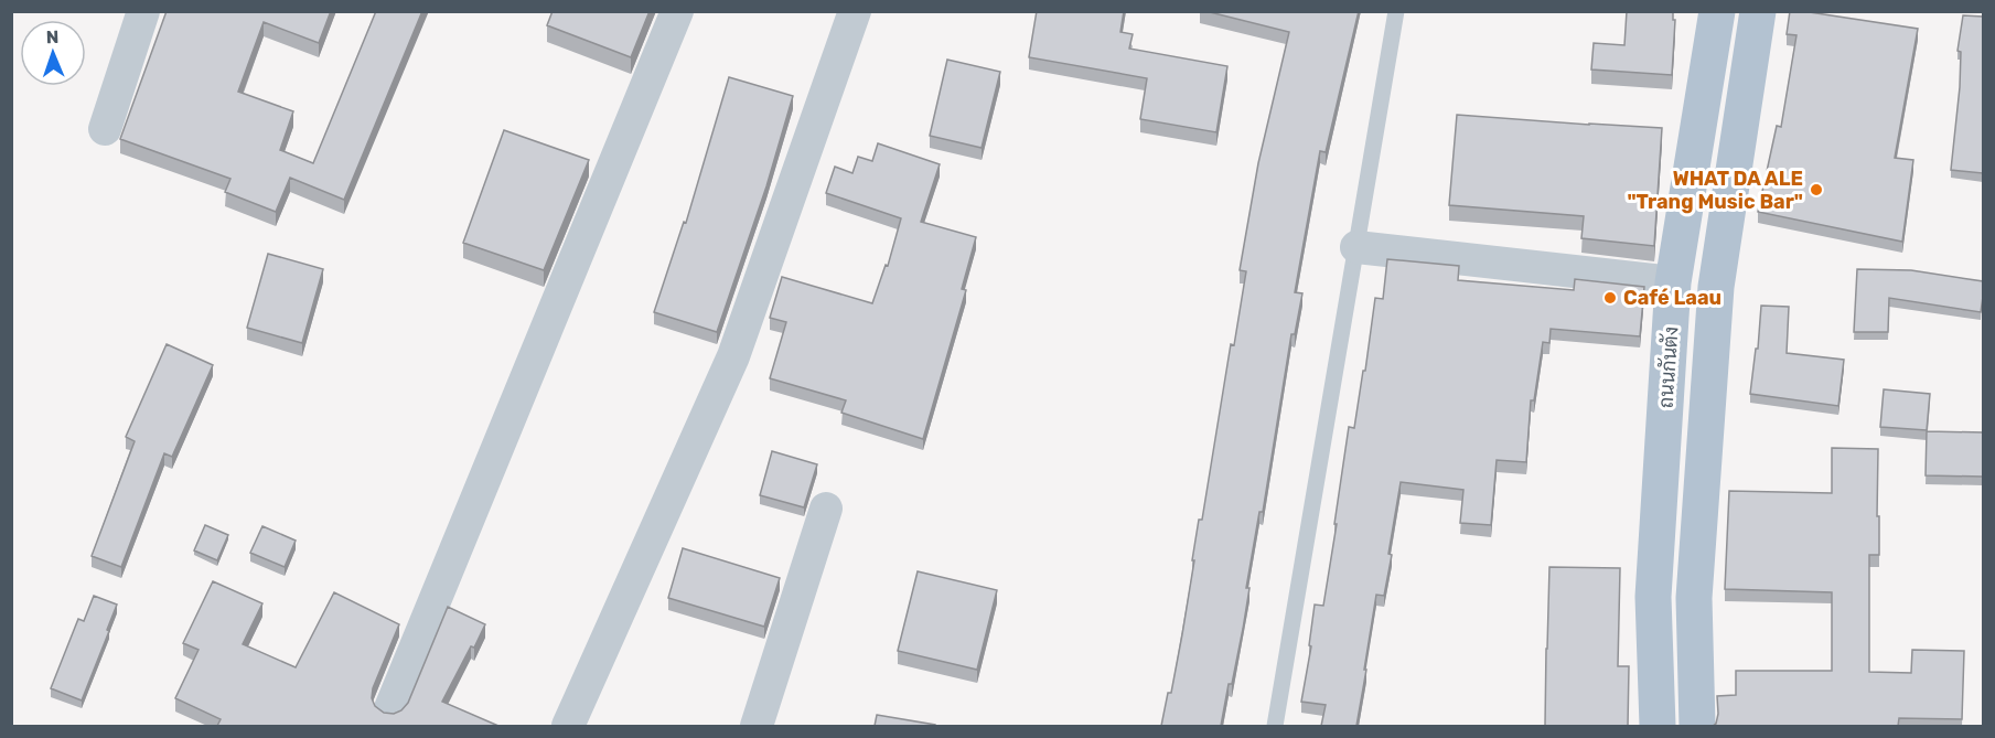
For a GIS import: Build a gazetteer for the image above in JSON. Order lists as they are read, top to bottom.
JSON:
{
  "streets": {
    "main road": ["ถนนกันตัง"]
  },
  "places": ["WHAT DA ALE \"Trang Music Bar\"", "Café Laau"],
  "north": "top"
}
